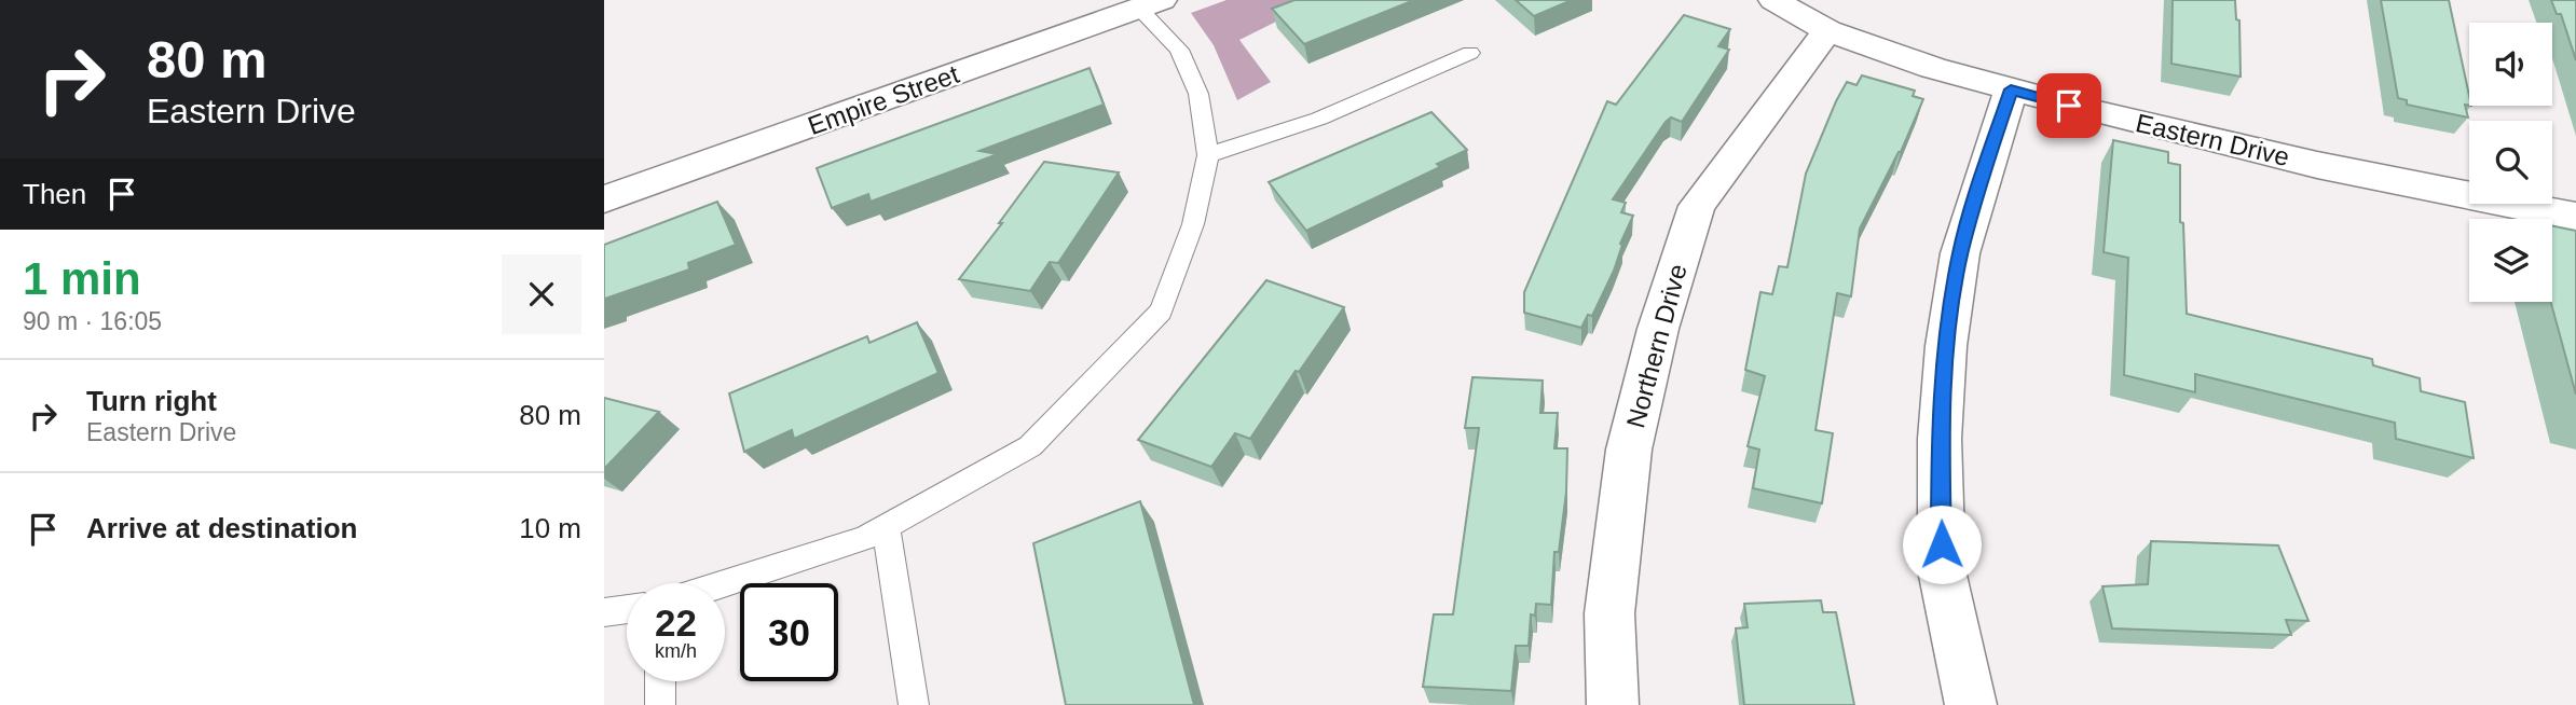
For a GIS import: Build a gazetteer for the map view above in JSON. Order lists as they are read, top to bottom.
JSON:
{
  "streets": {
    "street": ["Empire Street", "Eastern Drive", "Northern Drive"]
  },
  "crossings": [
    ["Eastern Drive", "Northern Drive"]
  ],
  "page": {
    "turn": ["80 m", "Eastern Drive"],
    "then": "Then",
    "heading": ["1 min", "90 m · 16:05"],
    "list": [
      {
        "name": "Turn right",
        "note": "Eastern Drive",
        "value": "80 m"
      },
      {
        "name": "Arrive at destination",
        "value": "10 m"
      }
    ],
    "speed": "22 km/h",
    "limit": "30"
  }
}
